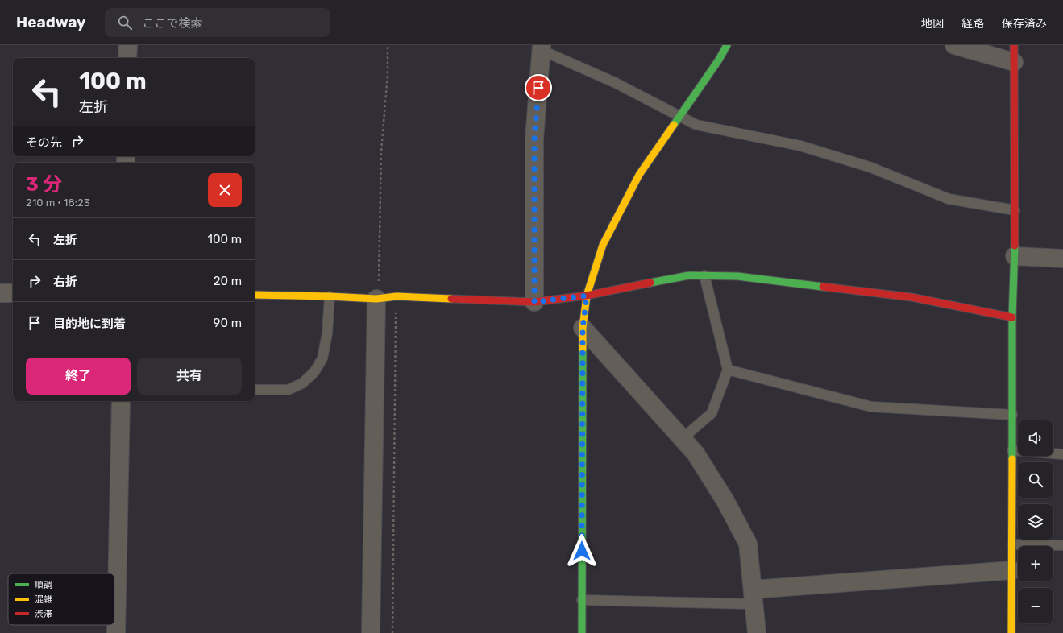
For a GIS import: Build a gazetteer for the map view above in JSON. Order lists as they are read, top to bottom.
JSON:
{
  "legend": ["順調", "混雑", "渋滞"],
  "page": {
    "header": "Headway",
    "search": "ここで検索",
    "nav": ["地図", "経路", "保存済み"],
    "turn": ["100 m", "左折"],
    "then": "その先",
    "heading": ["3 分", "210 m · 18:23"],
    "list": [
      {
        "name": "左折",
        "value": "100 m"
      },
      {
        "name": "右折",
        "value": "20 m"
      },
      {
        "name": "目的地に到着",
        "value": "90 m"
      }
    ],
    "buttons": ["終了", "共有"],
    "map_buttons": ["+", "−"]
  }
}
